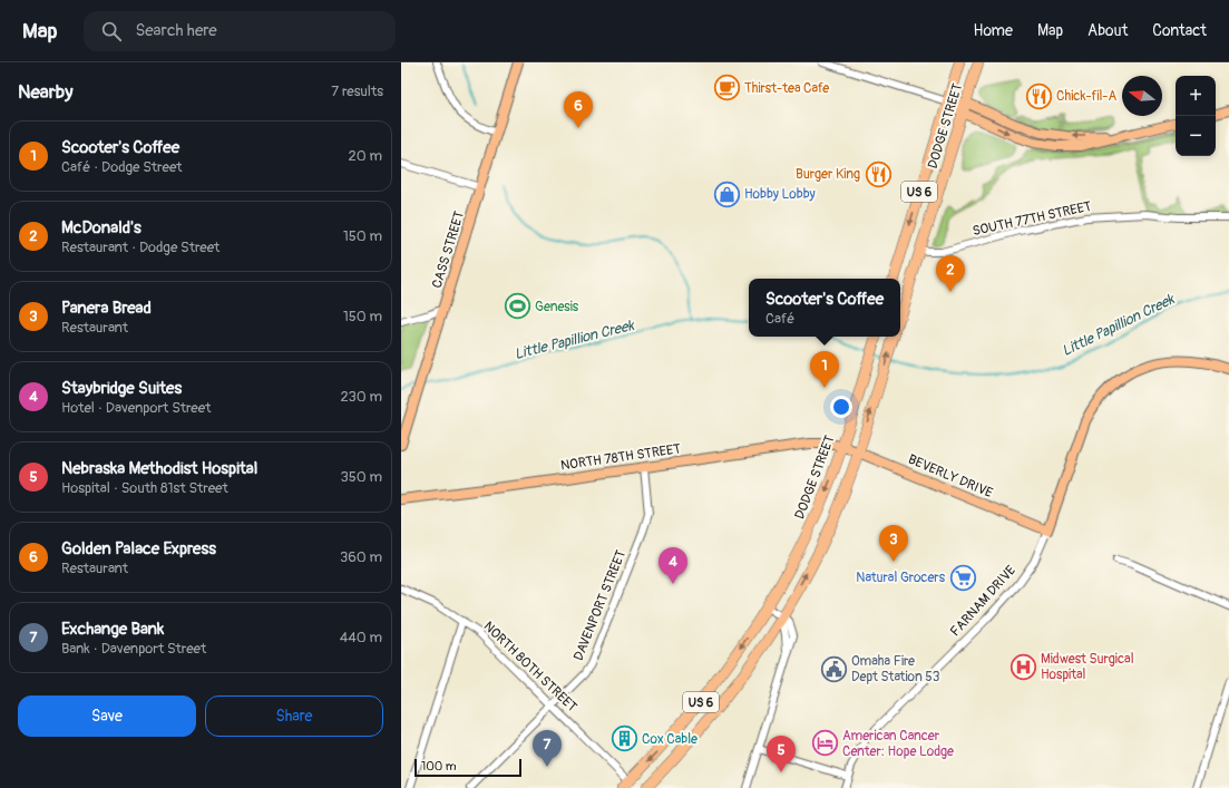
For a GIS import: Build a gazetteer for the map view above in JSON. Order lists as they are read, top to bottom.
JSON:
{
  "streets": {
    "highway": ["DODGE STREET", "US 6"],
    "main road": [
      "CASS STREET",
      "NORTH 78TH STREET",
      "BEVERLY DRIVE",
      "FARNAM DRIVE"
    ],
    "street": ["SOUTH 77TH STREET", "DAVENPORT STREET", "NORTH 80TH STREET"]
  },
  "crossings": [
    ["DODGE STREET", "US 6"],
    ["DODGE STREET", "SOUTH 77TH STREET"],
    ["DODGE STREET", "NORTH 78TH STREET"],
    ["DODGE STREET", "BEVERLY DRIVE"],
    ["US 6", "BEVERLY DRIVE"],
    ["US 6", "NORTH 80TH STREET"],
    ["NORTH 78TH STREET", "BEVERLY DRIVE"],
    ["NORTH 78TH STREET", "DAVENPORT STREET"],
    ["BEVERLY DRIVE", "FARNAM DRIVE"],
    ["DAVENPORT STREET", "NORTH 80TH STREET"]
  ],
  "water": ["Little Papillion Creek"],
  "places": {
    "cafe": ["Thirst-tea Cafe"],
    "restaurant": ["Chick-fil-A", "Burger King"],
    "shop": ["Hobby Lobby"],
    "sports": ["Genesis"],
    "supermarket": ["Natural Grocers"],
    "hospital": ["Midwest Surgical Hospital"],
    "public building": ["Omaha Fire Dept Station 53"],
    "building": ["Cox Cable"],
    "hotel": ["American Cancer Center: Hope Lodge"]
  },
  "scale_bar": "100 m",
  "north": "left",
  "page": {
    "header": "Map",
    "search": "Search here",
    "nav": [
      "Home",
      "Map",
      "About",
      "Contact"
    ],
    "heading": ["Nearby", "7 results"],
    "map_buttons": ["+", "−"],
    "pins": [
      "6",
      "2",
      "1",
      "3",
      "4",
      "7",
      "5"
    ],
    "list": [
      {
        "mark": "1",
        "name": "Scooter's Coffee",
        "note": "Café · Dodge Street",
        "value": "20 m"
      },
      {
        "mark": "2",
        "name": "McDonald's",
        "note": "Restaurant · Dodge Street",
        "value": "150 m"
      },
      {
        "mark": "3",
        "name": "Panera Bread",
        "note": "Restaurant",
        "value": "150 m"
      },
      {
        "mark": "4",
        "name": "Staybridge Suites",
        "note": "Hotel · Davenport Street",
        "value": "230 m"
      },
      {
        "mark": "5",
        "name": "Nebraska Methodist Hospital",
        "note": "Hospital · South 81st Street",
        "value": "350 m"
      },
      {
        "mark": "6",
        "name": "Golden Palace Express",
        "note": "Restaurant",
        "value": "360 m"
      },
      {
        "mark": "7",
        "name": "Exchange Bank",
        "note": "Bank · Davenport Street",
        "value": "440 m"
      }
    ],
    "popup": ["Scooter's Coffee", "Café"],
    "buttons": ["Save", "Share"],
    "scale": "100 m"
  }
}
